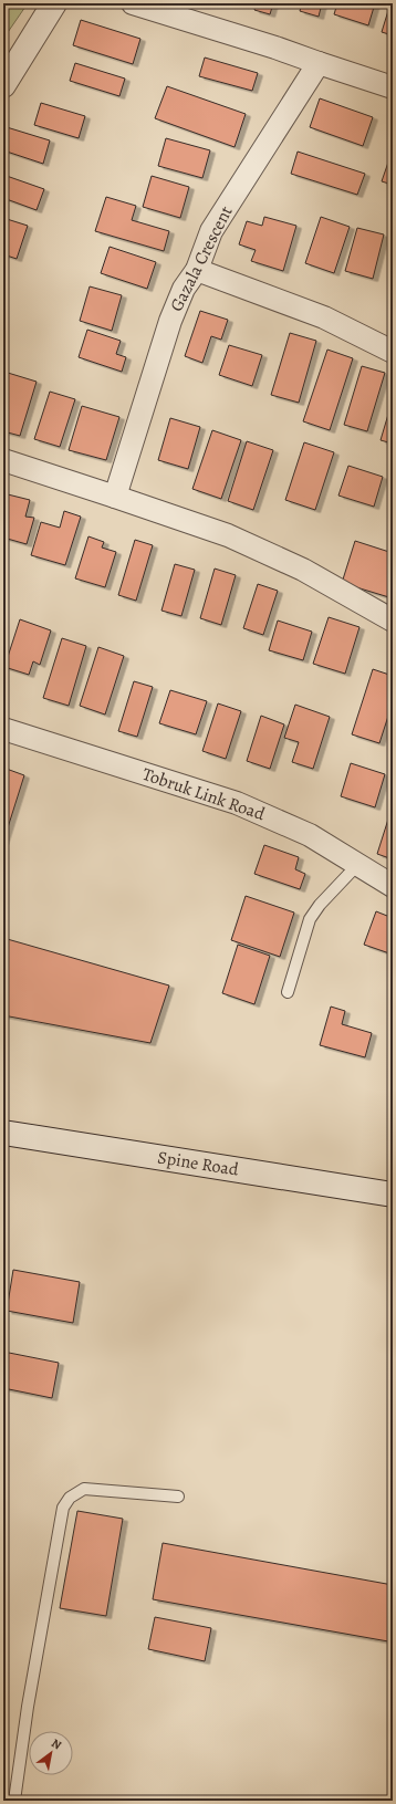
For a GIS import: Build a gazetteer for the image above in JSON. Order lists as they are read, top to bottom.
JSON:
{
  "streets": {
    "main road": ["Spine Road"],
    "street": ["Gazala Crescent", "Tobruk Link Road"]
  },
  "north": "top right"
}
